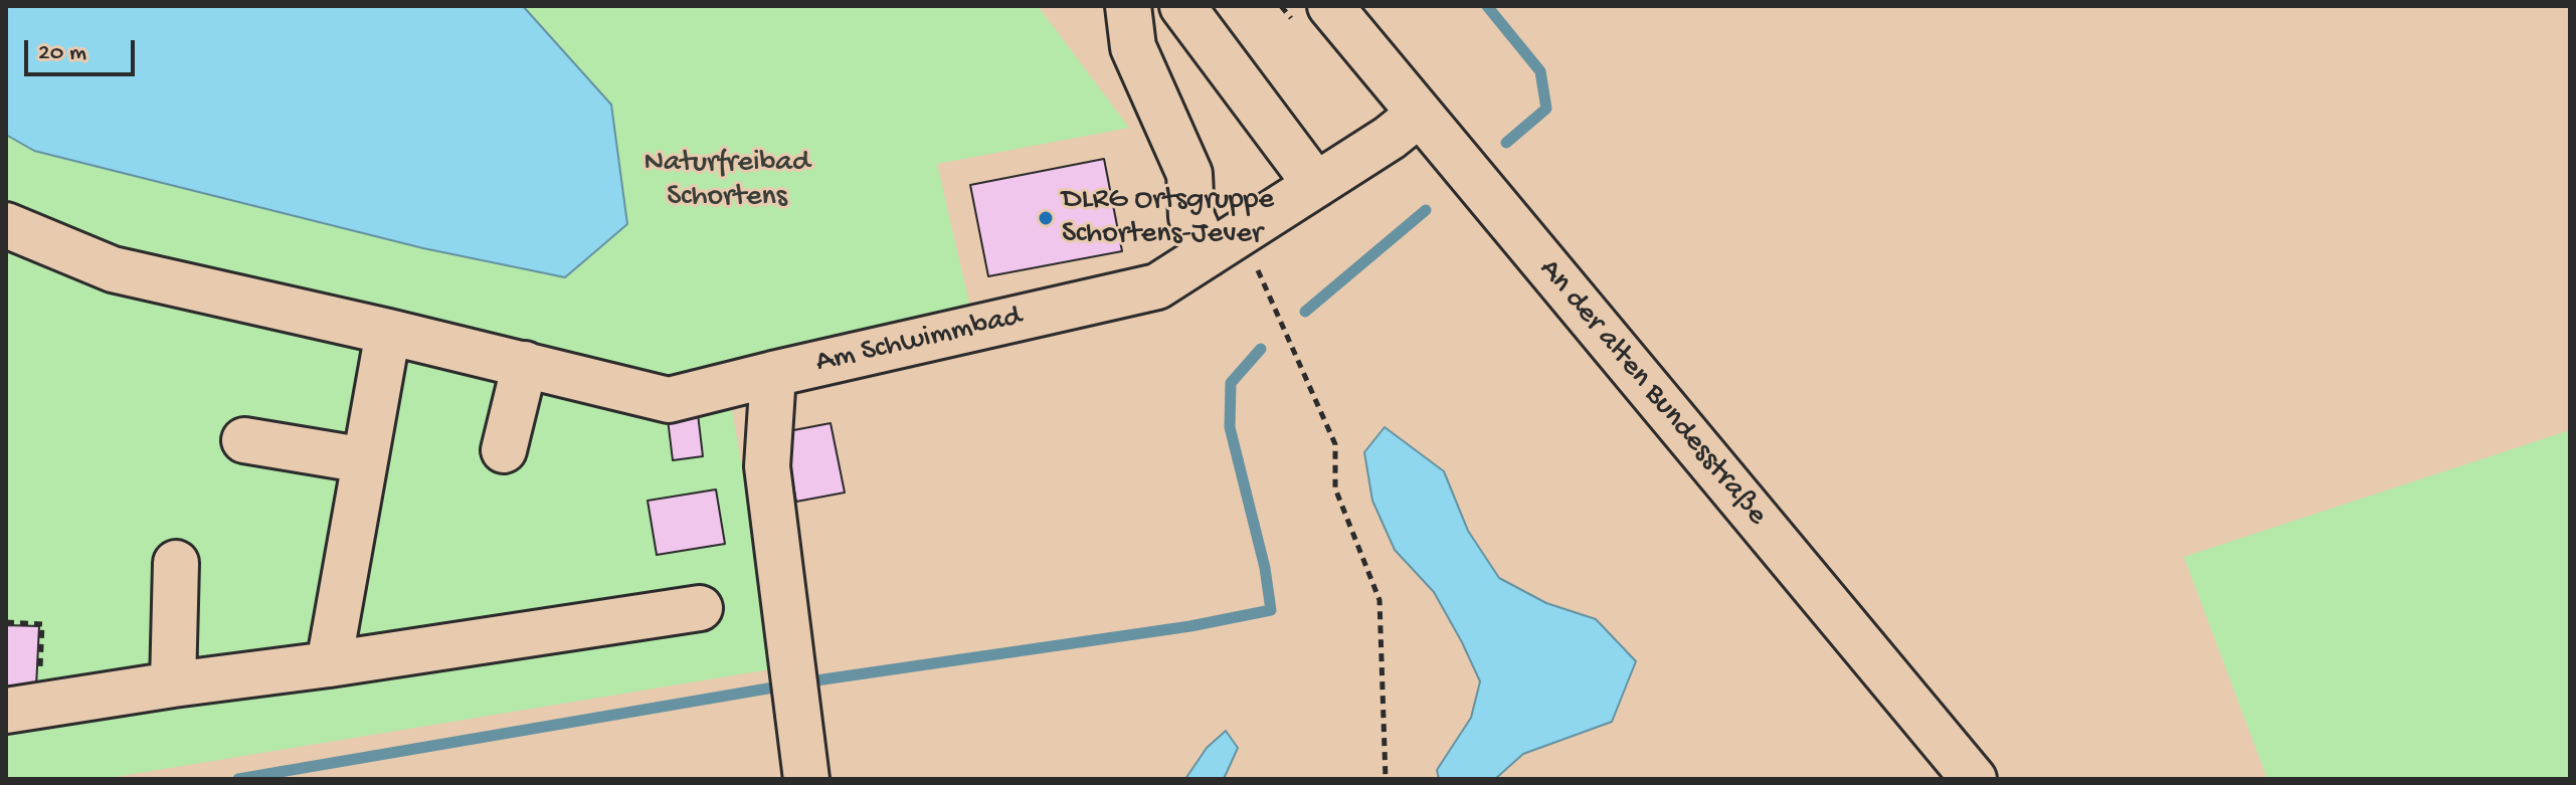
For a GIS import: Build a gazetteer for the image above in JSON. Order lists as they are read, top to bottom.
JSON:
{
  "streets": {
    "street": ["Am Schwimmbad", "An der alten Bundesstraße"]
  },
  "crossings": [
    ["Am Schwimmbad", "An der alten Bundesstraße"]
  ],
  "parks": ["Naturfreibad Schortens"],
  "places": ["DLRG Ortsgruppe Schortens-Jever"],
  "scale_bar": "20 m"
}
